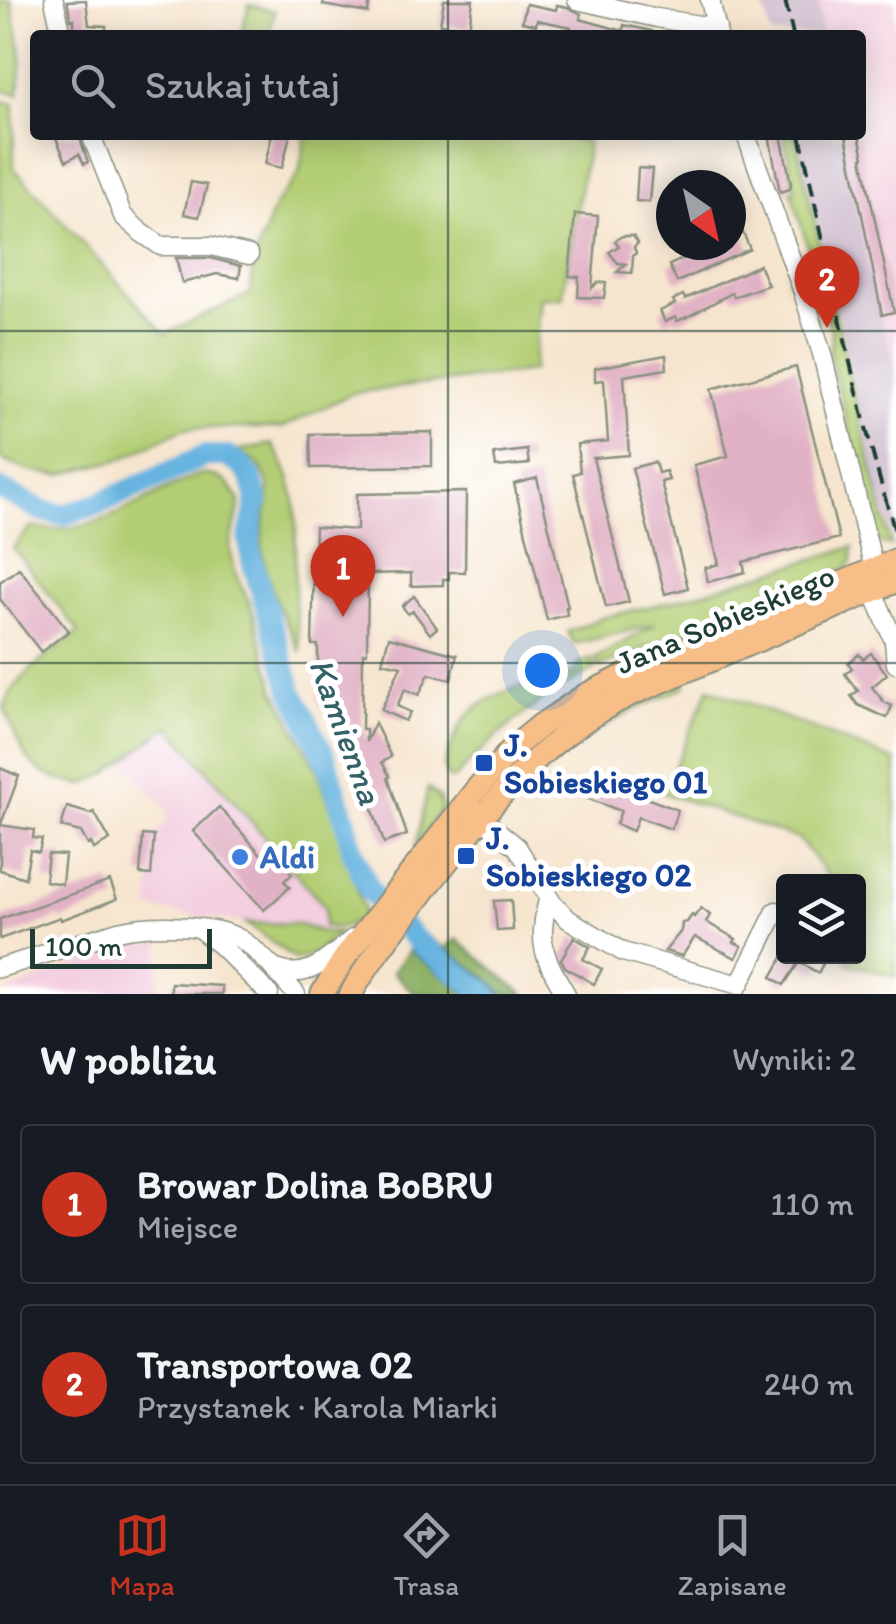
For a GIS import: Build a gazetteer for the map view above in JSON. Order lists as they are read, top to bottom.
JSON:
{
  "streets": {
    "main road": ["Jana Sobieskiego"]
  },
  "water": ["Kamienna"],
  "places": {
    "transit": ["J. Sobieskiego 01", "J. Sobieskiego 02"],
    "other": ["Aldi"]
  },
  "scale_bar": "100 m",
  "north": "bottom right",
  "page": {
    "search": "Szukaj tutaj",
    "pins": ["2", "1"],
    "scale": "100 m",
    "heading": ["W pobliżu", "Wyniki: 2"],
    "list": [
      {
        "mark": "1",
        "name": "Browar Dolina BoBRU",
        "note": "Miejsce",
        "value": "110 m"
      },
      {
        "mark": "2",
        "name": "Transportowa 02",
        "note": "Przystanek · Karola Miarki",
        "value": "240 m"
      }
    ],
    "nav": ["Mapa", "Trasa", "Zapisane"]
  }
}
